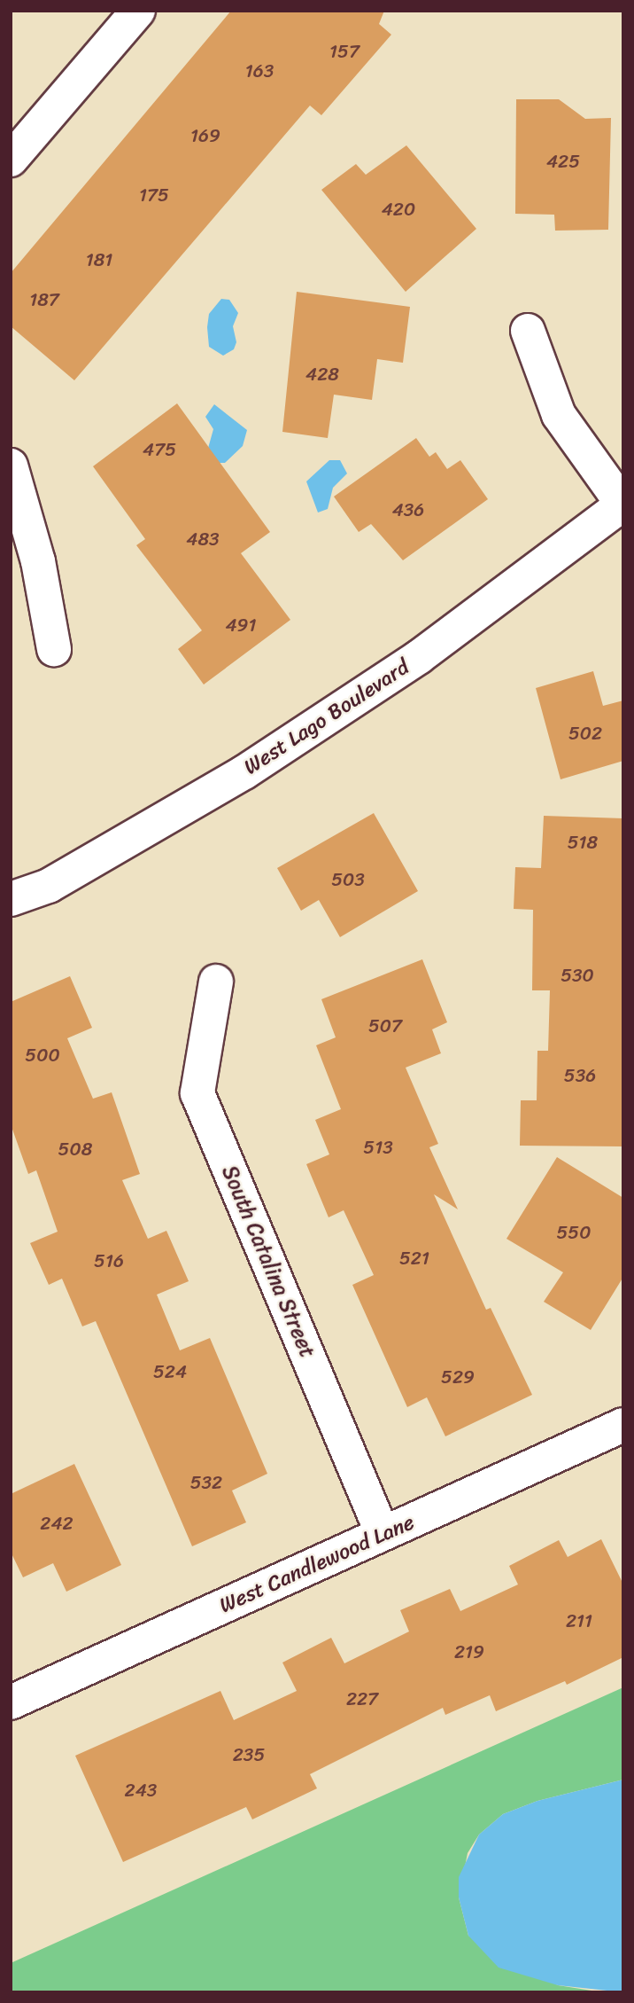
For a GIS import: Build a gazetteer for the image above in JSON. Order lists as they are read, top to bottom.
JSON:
{
  "streets": {
    "street": ["West Lago Boulevard", "South Catalina Street", "West Candlewood Lane"]
  },
  "crossings": [
    ["South Catalina Street", "West Candlewood Lane"]
  ],
  "house_numbers": [
    "157",
    "163",
    "169",
    "425",
    "175",
    "420",
    "181",
    "187",
    "428",
    "475",
    "436",
    "483",
    "491",
    "502",
    "518",
    "503",
    "530",
    "507",
    "500",
    "536",
    "513",
    "508",
    "550",
    "521",
    "516",
    "524",
    "529",
    "532",
    "242",
    "211",
    "219",
    "227",
    "235",
    "243"
  ]
}
